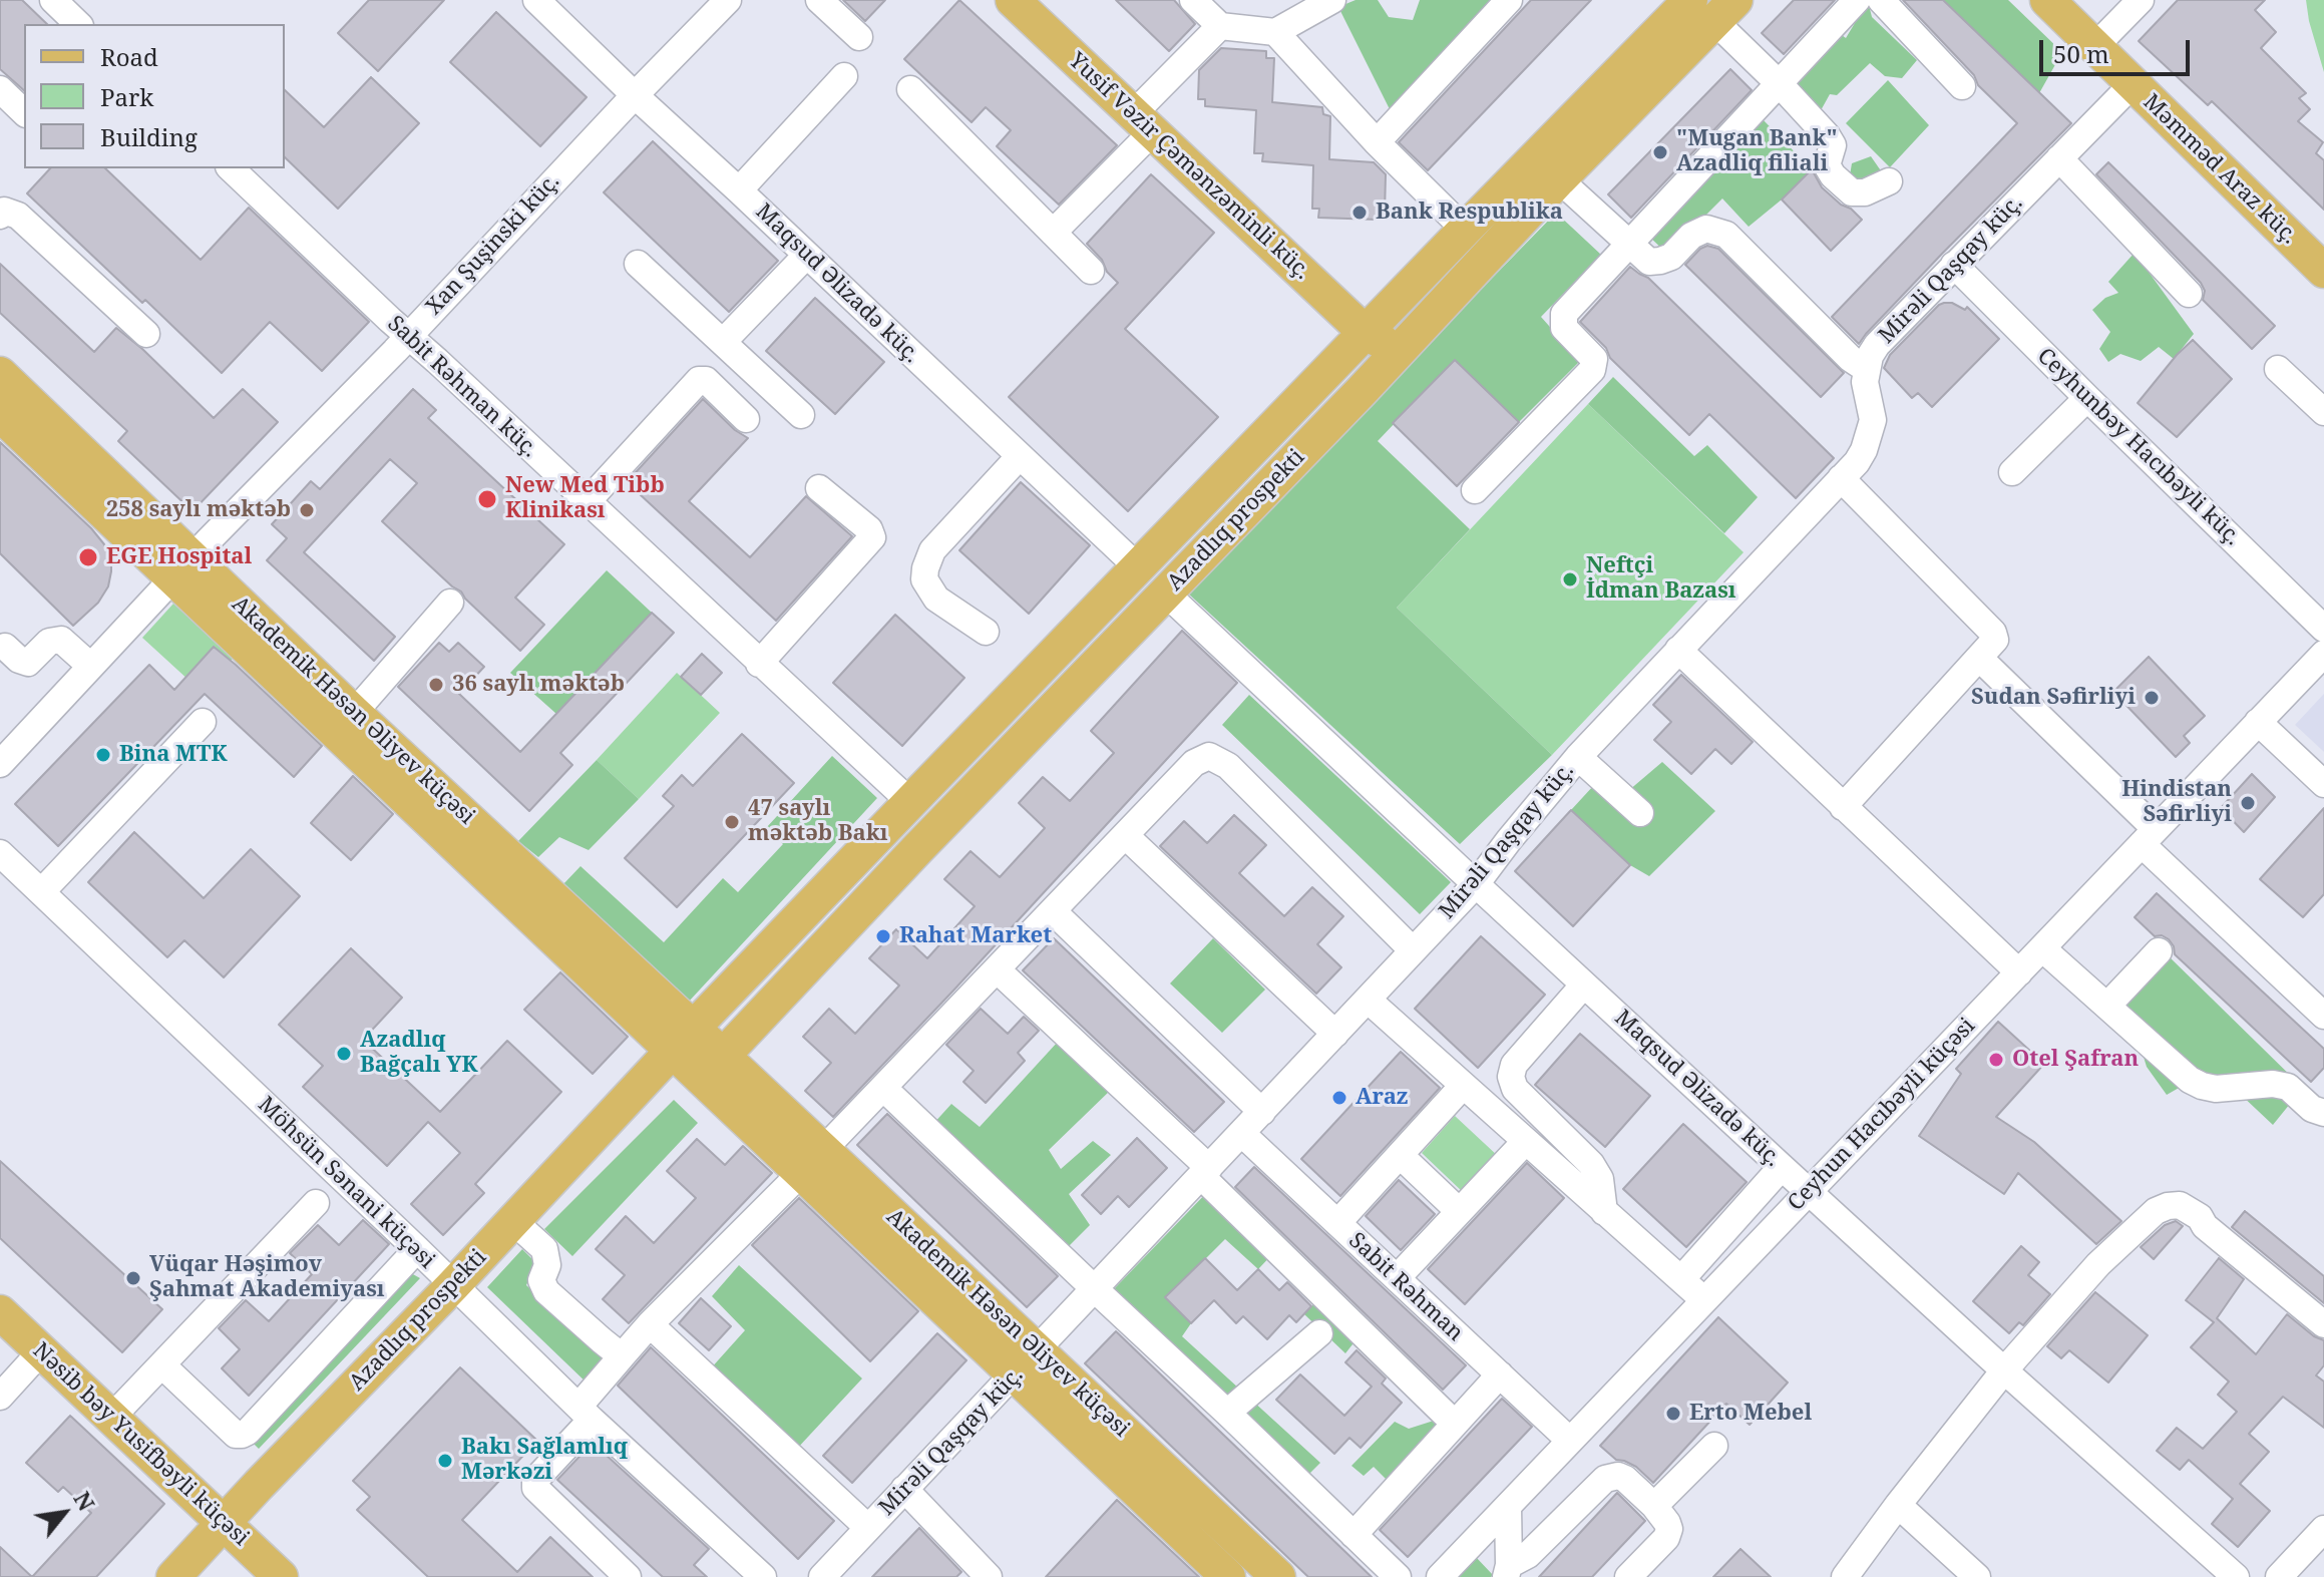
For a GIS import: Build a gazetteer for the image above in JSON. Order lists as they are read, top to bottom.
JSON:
{
  "streets": {
    "main road": [
      "Yusif Vəzir Çəmənzəminli küç.",
      "Məmməd Araz küç.",
      "Azadlıq prospekti",
      "Akademik Həsən Əliyev küçəsi",
      "Nəsib bəy Yusifbəyli küçəsi"
    ],
    "street": [
      "Xan Şuşinski küç.",
      "Mirəli Qaşqay küç.",
      "Maqsud Əlizadə küç.",
      "Sabit Rəhman küç.",
      "Ceyhunbəy Hacıbəyli küç.",
      "Ceyhun Hacıbəyli küçəsi",
      "Möhsün Sənani küçəsi",
      "Sabit Rəhman"
    ]
  },
  "crossings": [
    ["Yusif Vəzir Çəmənzəminli küç.", "Azadlıq prospekti"],
    ["Məmməd Araz küç.", "Mirəli Qaşqay küç."],
    ["Xan Şuşinski küç.", "Maqsud Əlizadə küç."],
    ["Xan Şuşinski küç.", "Sabit Rəhman küç."],
    ["Xan Şuşinski küç.", "Akademik Həsən Əliyev küçəsi"],
    ["Mirəli Qaşqay küç.", "Maqsud Əlizadə küç."],
    ["Mirəli Qaşqay küç.", "Ceyhunbəy Hacıbəyli küç."],
    ["Mirəli Qaşqay küç.", "Akademik Həsən Əliyev küçəsi"],
    ["Mirəli Qaşqay küç.", "Sabit Rəhman"],
    ["Maqsud Əlizadə küç.", "Azadlıq prospekti"],
    ["Maqsud Əlizadə küç.", "Ceyhun Hacıbəyli küçəsi"],
    ["Sabit Rəhman küç.", "Azadlıq prospekti"],
    ["Azadlıq prospekti", "Akademik Həsən Əliyev küçəsi"],
    ["Azadlıq prospekti", "Möhsün Sənani küçəsi"],
    ["Azadlıq prospekti", "Nəsib bəy Yusifbəyli küçəsi"],
    ["Ceyhun Hacıbəyli küçəsi", "Sabit Rəhman"]
  ],
  "places": [
    "\"Mugan Bank\" Azadliq filiali",
    "Bank Respublika",
    "New Med Tibb Klinikası",
    "258 saylı məktəb",
    "EGE Hospital",
    "Neftçi İdman Bazası",
    "36 saylı məktəb",
    "Sudan Səfirliyi",
    "Bina MTK",
    "Hindistan Səfirliyi",
    "47 saylı məktəb Bakı",
    "Rahat Market",
    "Azadlıq Bağçalı YK",
    "Otel Şafran",
    "Araz",
    "Vüqar Həşimov Şahmat Akademiyası",
    "Erto Mebel",
    "Bakı Sağlamlıq Mərkəzi"
  ],
  "legend": ["Road", "Park", "Building"],
  "scale_bar": "50 m",
  "north": "top right"
}
